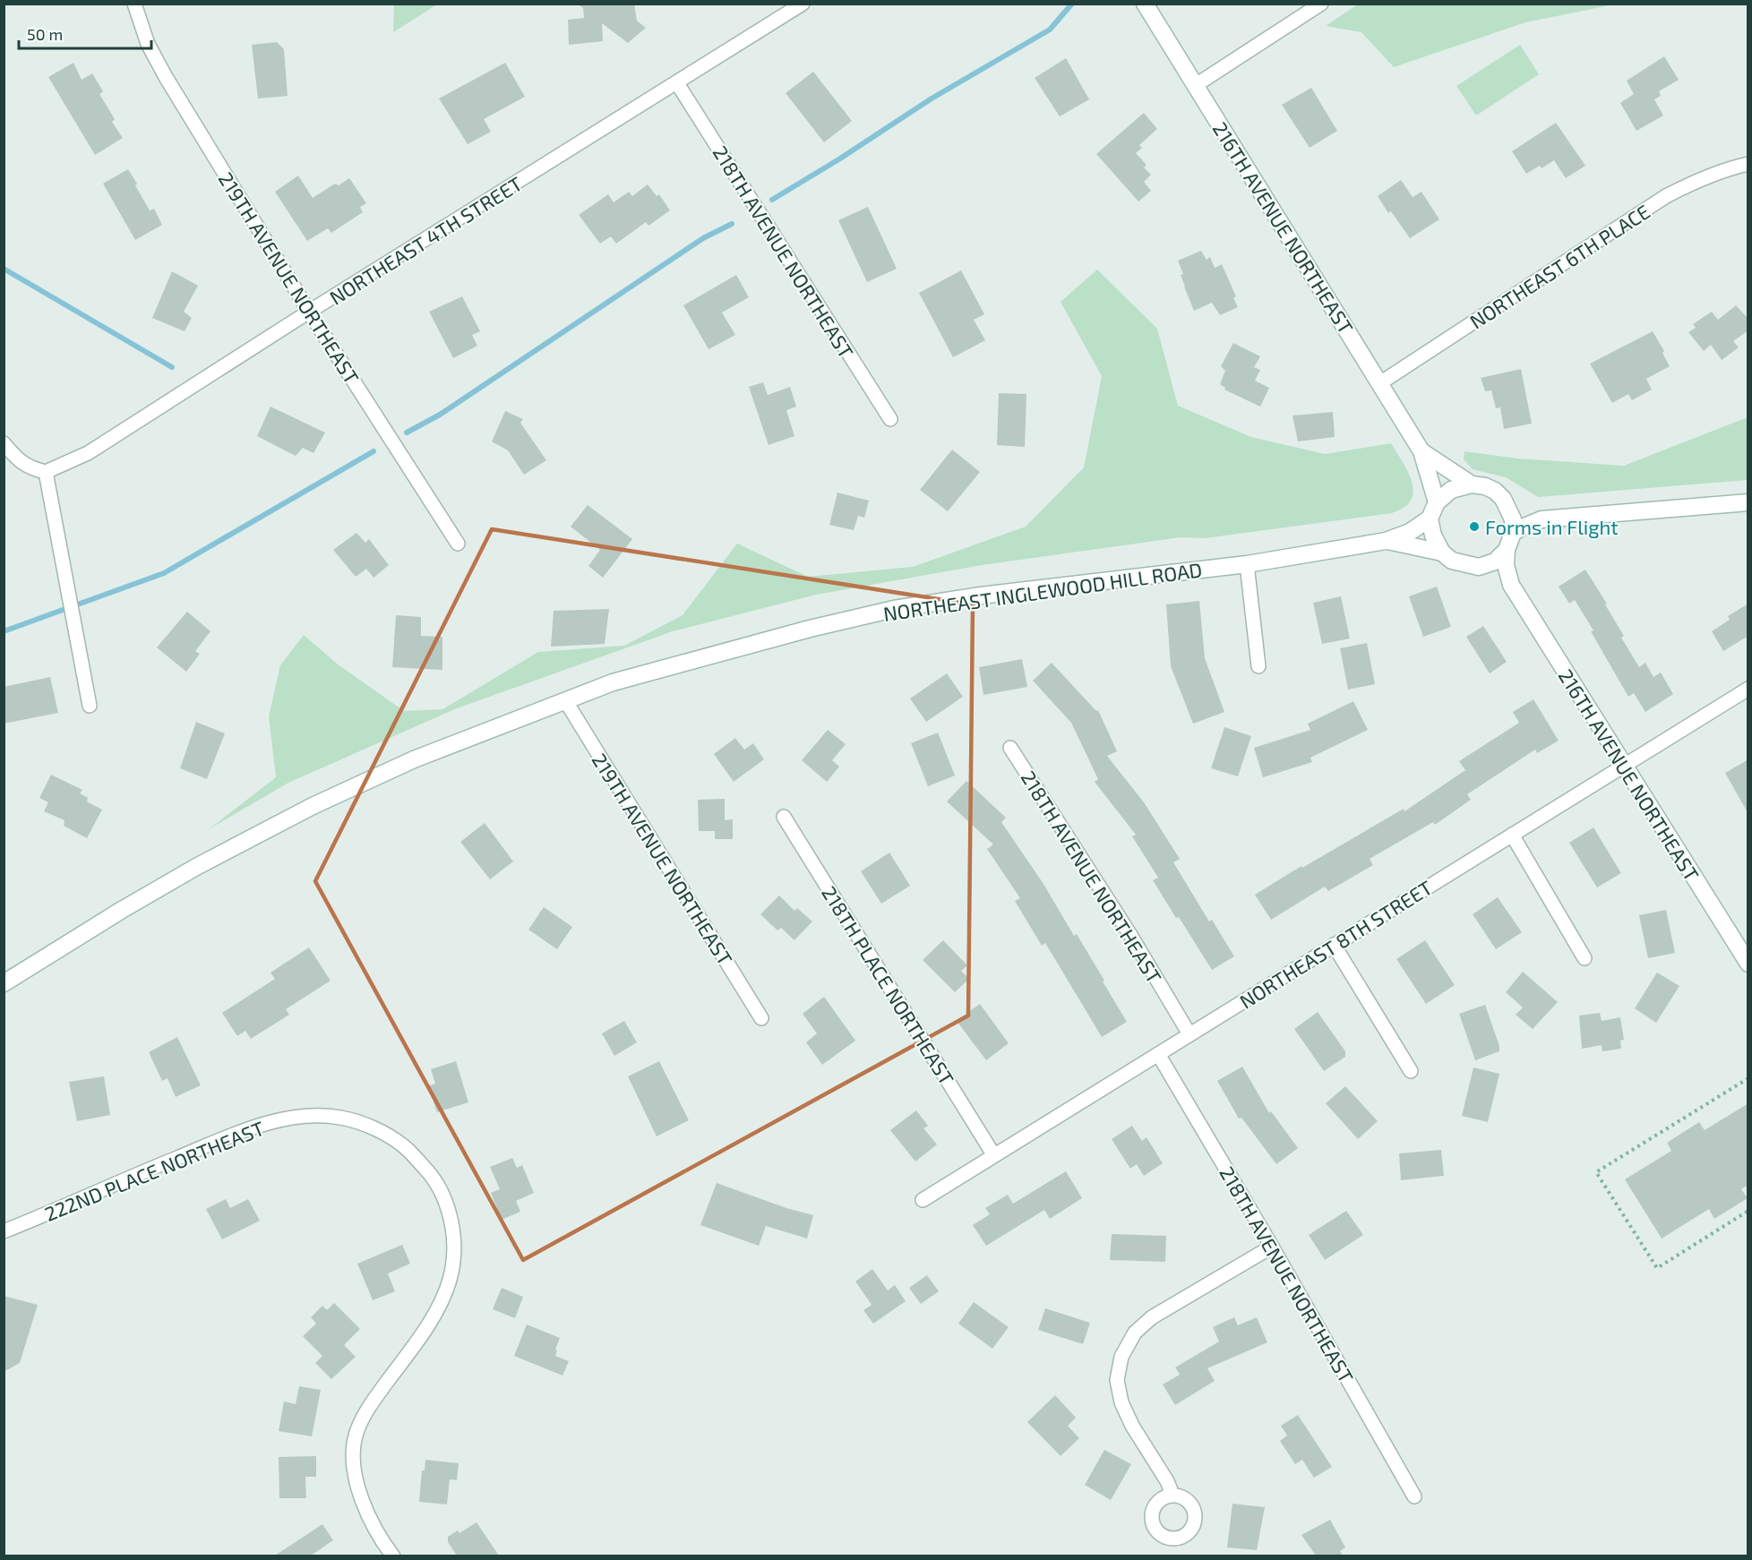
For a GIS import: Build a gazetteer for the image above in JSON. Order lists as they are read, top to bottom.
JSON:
{
  "streets": {
    "street": [
      "216TH AVENUE NORTHEAST",
      "NORTHEAST 4TH STREET",
      "218TH AVENUE NORTHEAST",
      "NORTHEAST 6TH PLACE",
      "219TH AVENUE NORTHEAST",
      "NORTHEAST INGLEWOOD HILL ROAD",
      "NORTHEAST 8TH STREET",
      "218TH PLACE NORTHEAST",
      "222ND PLACE NORTHEAST"
    ]
  },
  "crossings": [
    ["216TH AVENUE NORTHEAST", "NORTHEAST 6TH PLACE"],
    ["216TH AVENUE NORTHEAST", "NORTHEAST INGLEWOOD HILL ROAD"],
    ["216TH AVENUE NORTHEAST", "NORTHEAST 8TH STREET"],
    ["NORTHEAST 4TH STREET", "218TH AVENUE NORTHEAST"],
    ["NORTHEAST 4TH STREET", "219TH AVENUE NORTHEAST"],
    ["218TH AVENUE NORTHEAST", "NORTHEAST 8TH STREET"],
    ["219TH AVENUE NORTHEAST", "NORTHEAST INGLEWOOD HILL ROAD"],
    ["NORTHEAST 8TH STREET", "218TH PLACE NORTHEAST"]
  ],
  "places": ["Forms in Flight"],
  "scale_bar": "50 m"
}
